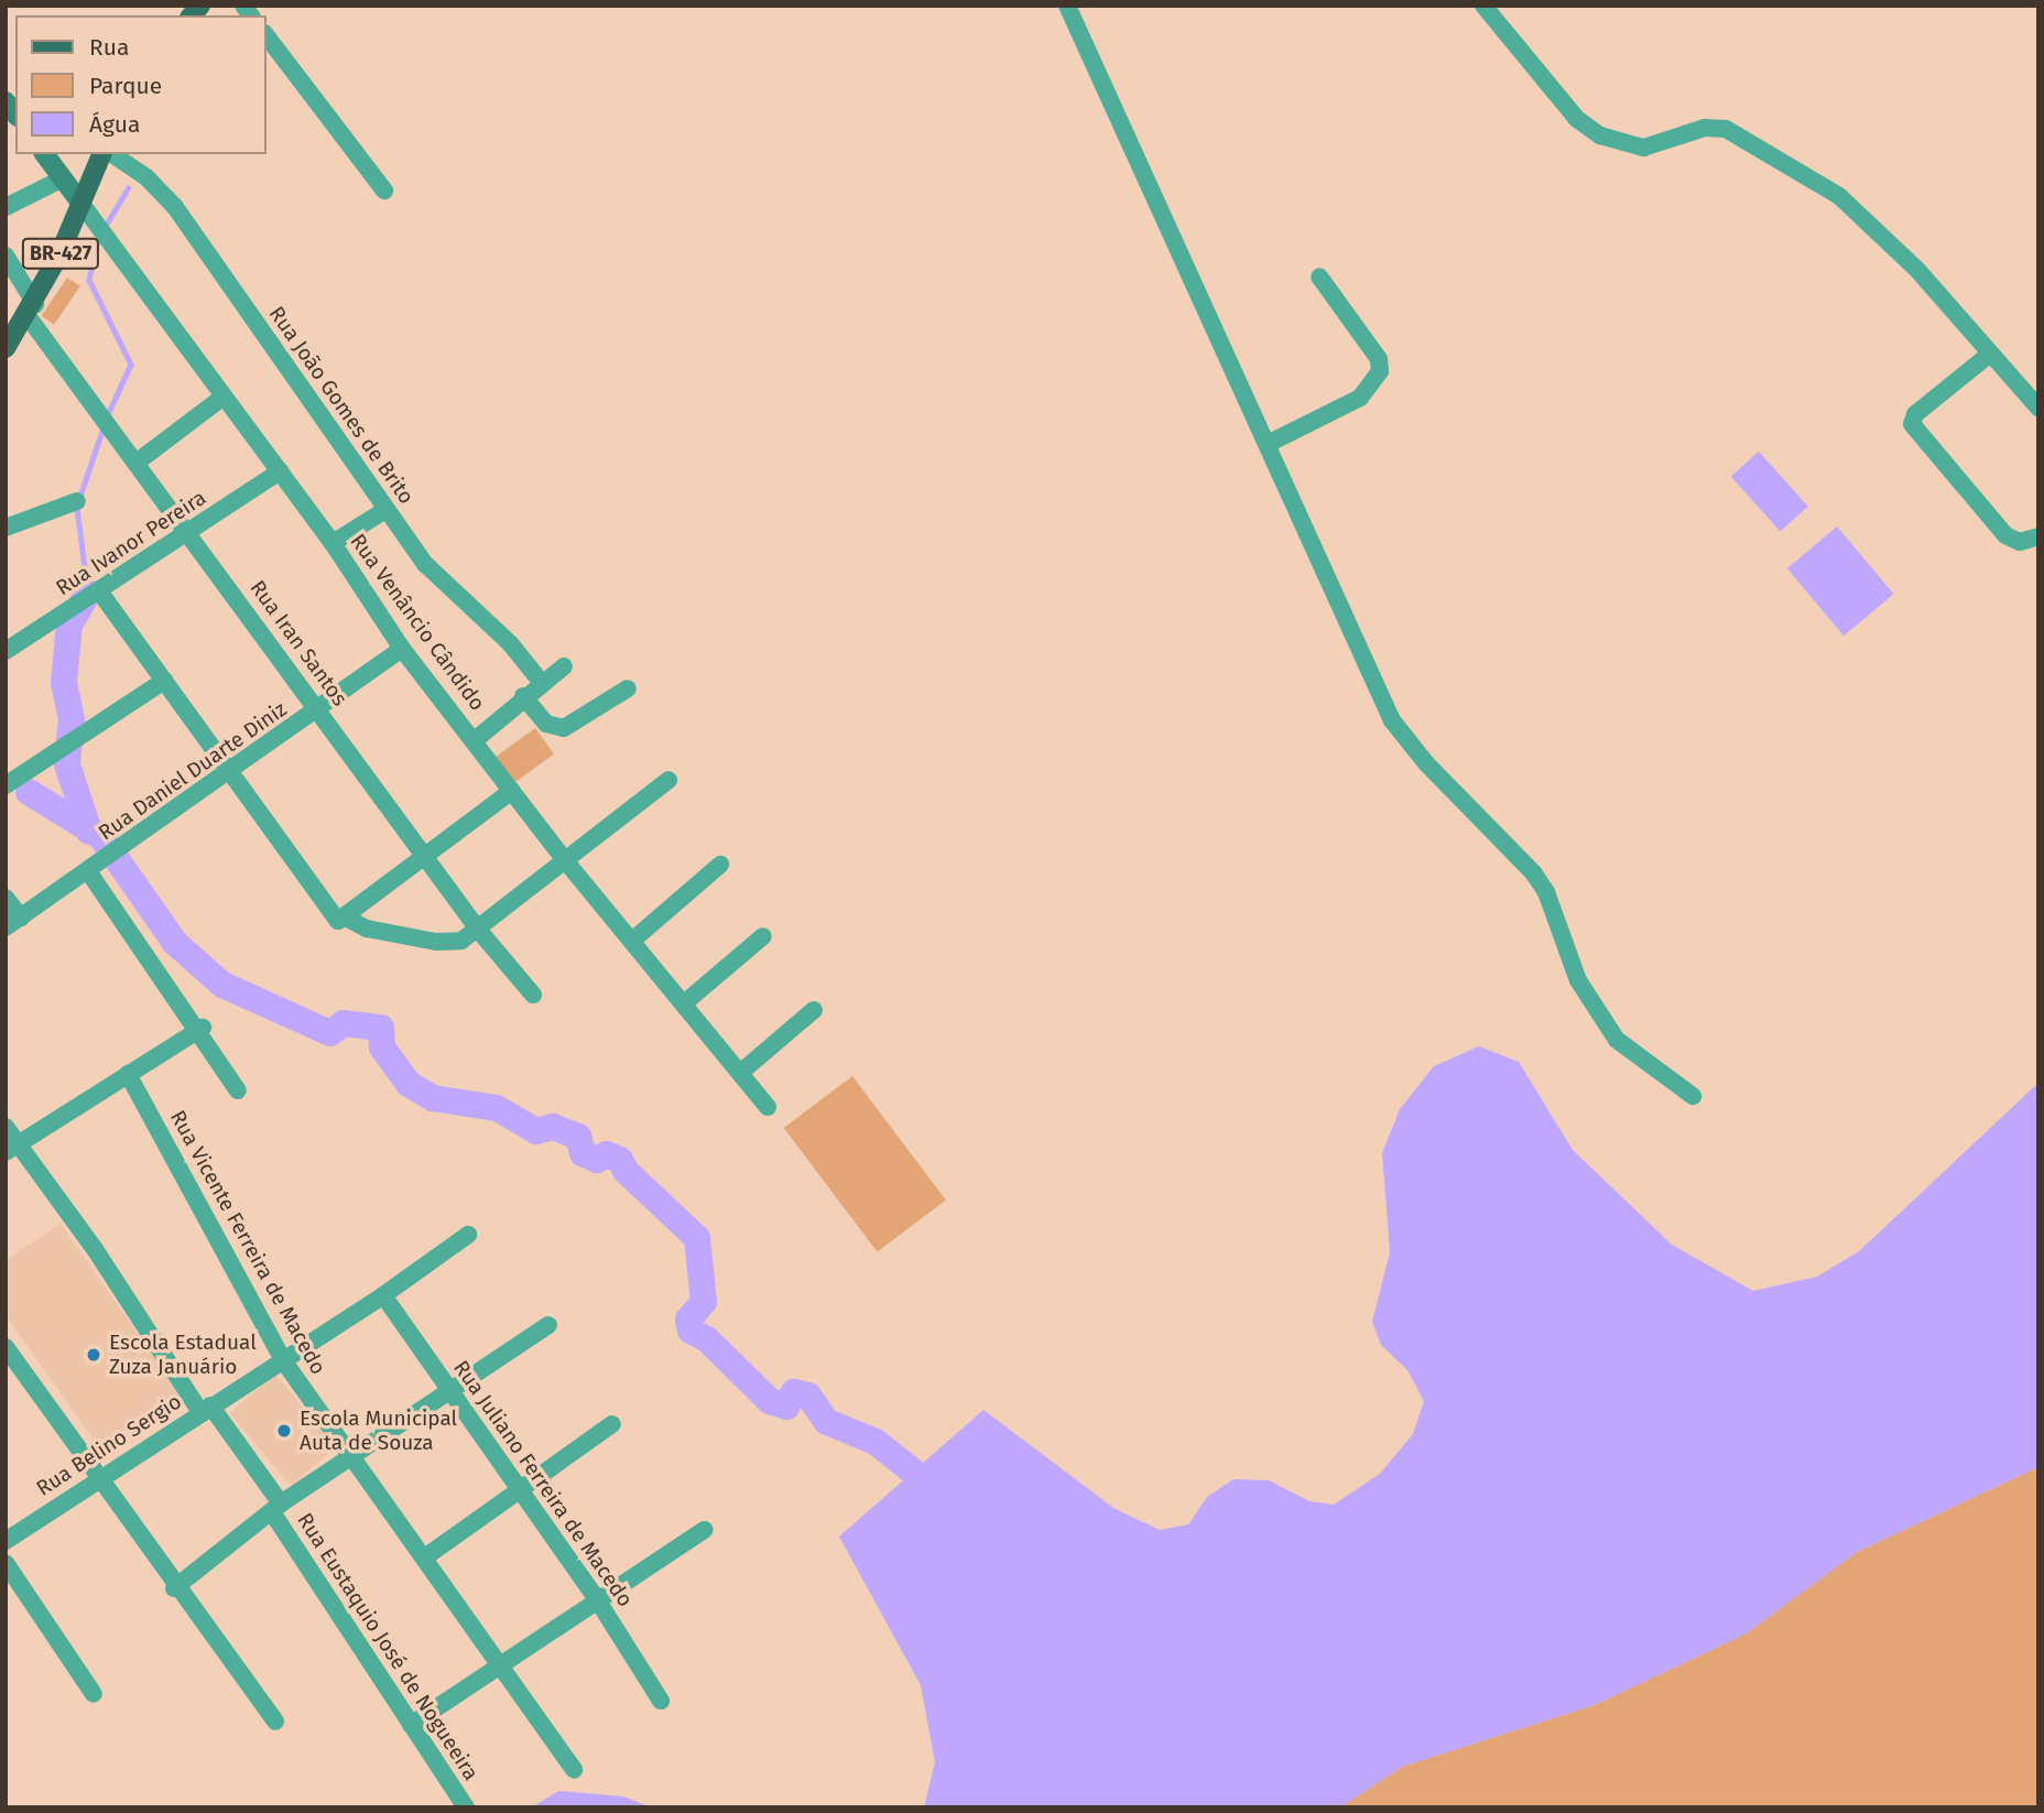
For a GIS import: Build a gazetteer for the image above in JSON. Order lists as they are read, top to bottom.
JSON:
{
  "streets": {
    "main road": ["BR-427"],
    "street": [
      "Rua João Gomes de Brito",
      "Rua Ivanor Pereira",
      "Rua Venâncio Cândido",
      "Rua Iran Santos",
      "Rua Daniel Duarte Diniz",
      "Rua Vicente Ferreira de Macedo",
      "Rua Belino Sergio",
      "Rua Juliano Ferreira de Macedo",
      "Rua Eustaquio José de Nogueeira"
    ]
  },
  "crossings": [
    ["BR-427", "Rua Venâncio Cândido"],
    ["BR-427", "Rua Iran Santos"],
    ["Rua Ivanor Pereira", "Rua Venâncio Cândido"],
    ["Rua Ivanor Pereira", "Rua Iran Santos"],
    ["Rua Venâncio Cândido", "Rua Daniel Duarte Diniz"],
    ["Rua Iran Santos", "Rua Daniel Duarte Diniz"],
    ["Rua Vicente Ferreira de Macedo", "Rua Belino Sergio"],
    ["Rua Belino Sergio", "Rua Juliano Ferreira de Macedo"],
    ["Rua Belino Sergio", "Rua Eustaquio José de Nogueeira"]
  ],
  "places": ["Escola Estadual Zuza Januário", "Escola Municipal Auta de Souza"],
  "legend": ["Rua", "Parque", "Água"]
}
